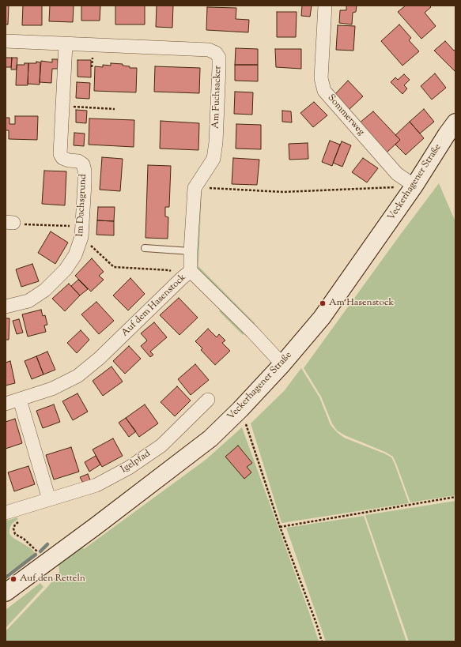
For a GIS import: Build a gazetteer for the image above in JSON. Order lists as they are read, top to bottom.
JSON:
{
  "streets": {
    "street": [
      "Am Fuchsacker",
      "Sommerweg",
      "Veckerhagener Straße",
      "Im Dachsgrund",
      "Auf dem Hasenstock",
      "Igelpfad"
    ]
  },
  "crossings": [
    ["Am Fuchsacker", "Im Dachsgrund"],
    ["Am Fuchsacker", "Auf dem Hasenstock"],
    ["Sommerweg", "Veckerhagener Straße"],
    ["Veckerhagener Straße", "Auf dem Hasenstock"]
  ],
  "places": ["Am Hasenstock", "Auf den Retteln"]
}
